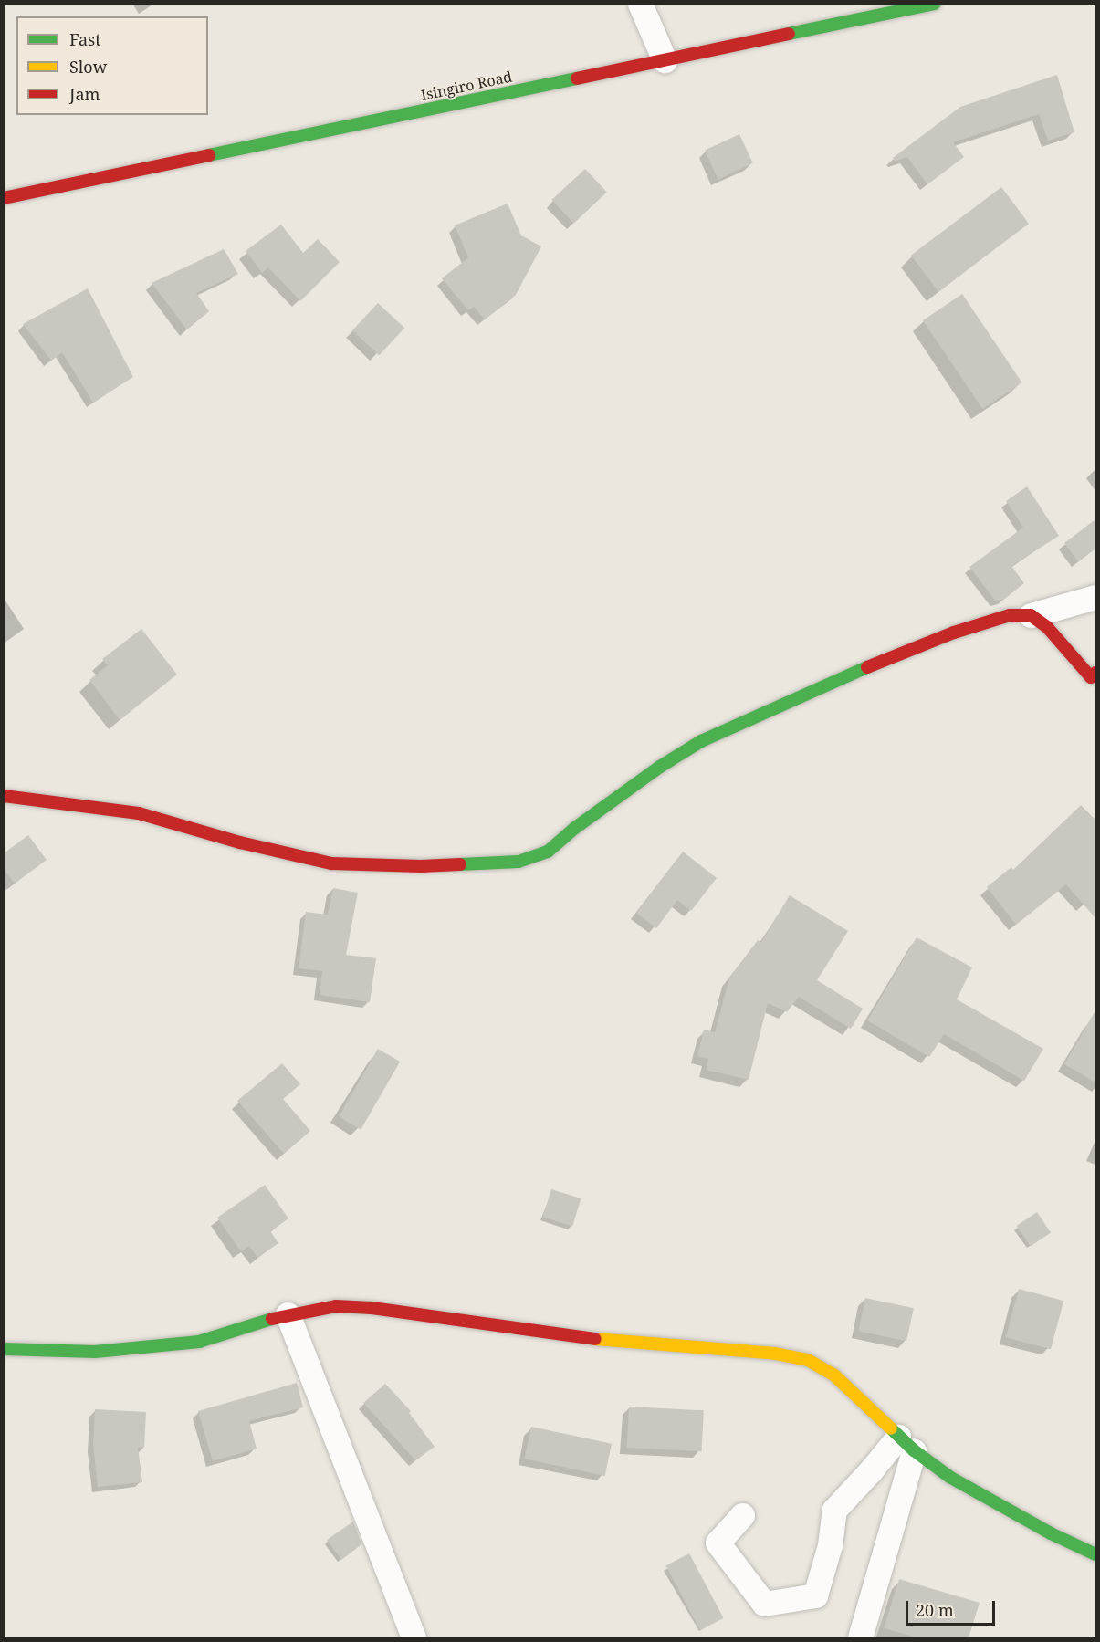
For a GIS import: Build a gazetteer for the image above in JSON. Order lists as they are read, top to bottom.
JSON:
{
  "streets": {
    "street": ["Isingiro Road"]
  },
  "legend": ["Fast", "Slow", "Jam"],
  "scale_bar": "20 m"
}
